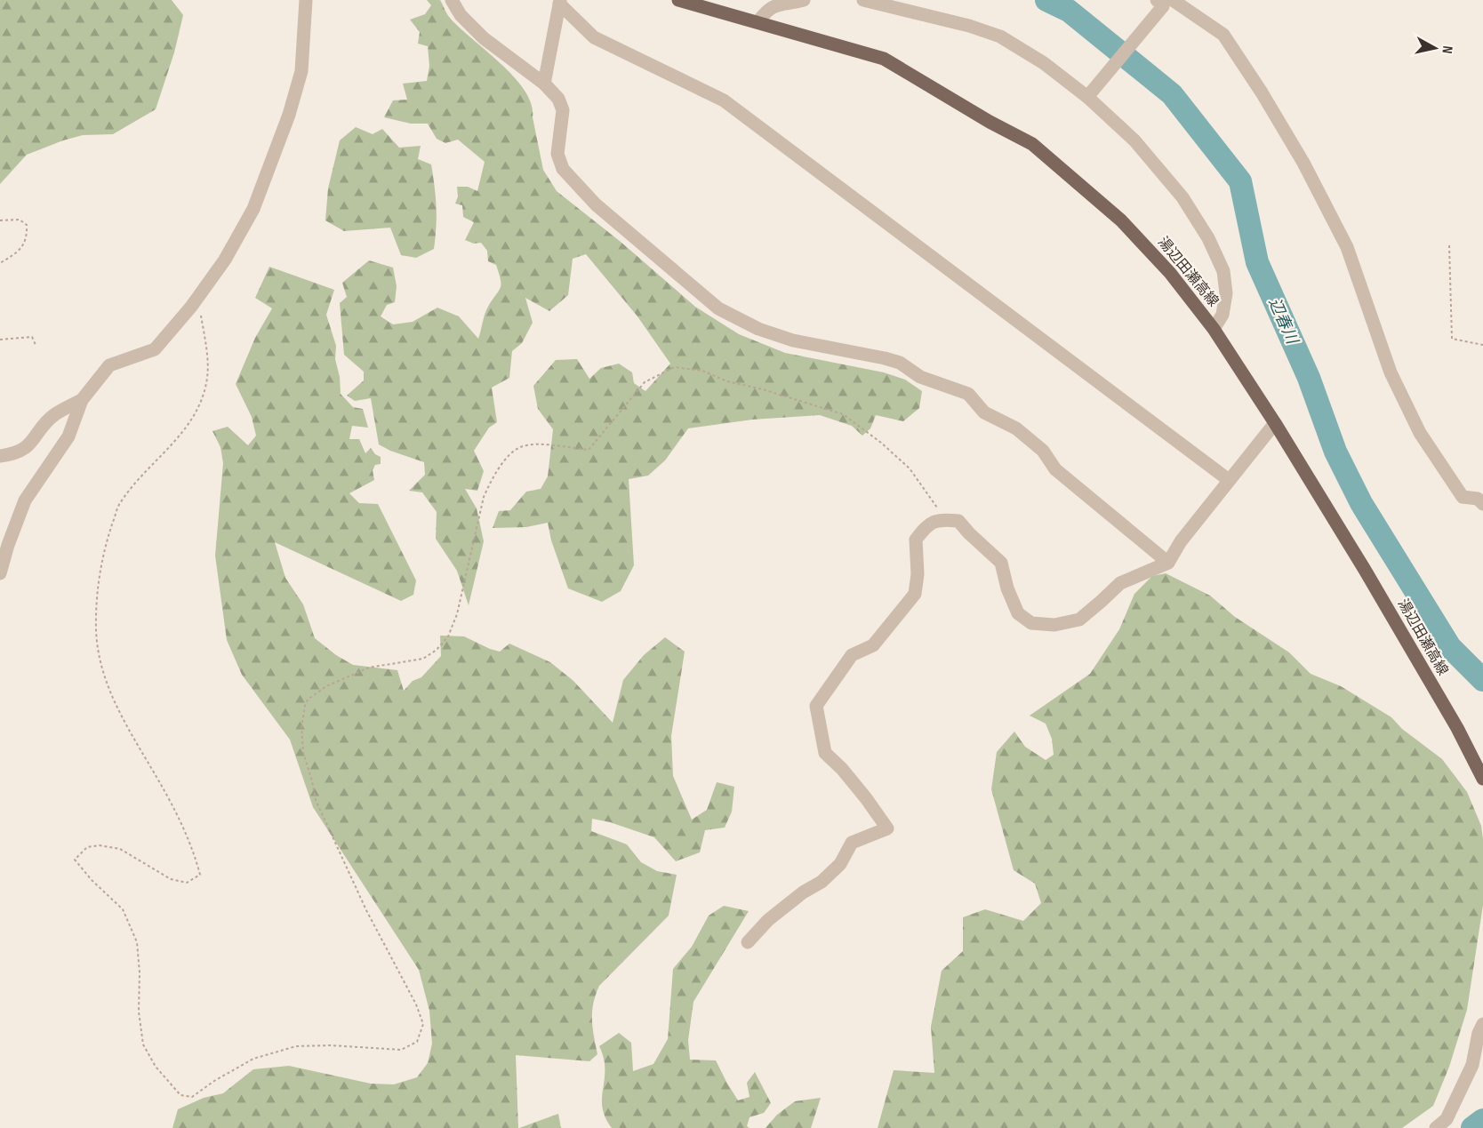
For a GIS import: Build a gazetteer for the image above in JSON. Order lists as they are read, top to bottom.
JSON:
{
  "streets": {
    "main road": ["湯辺田瀬高線"]
  },
  "water": ["辺春川"],
  "north": "right"
}
